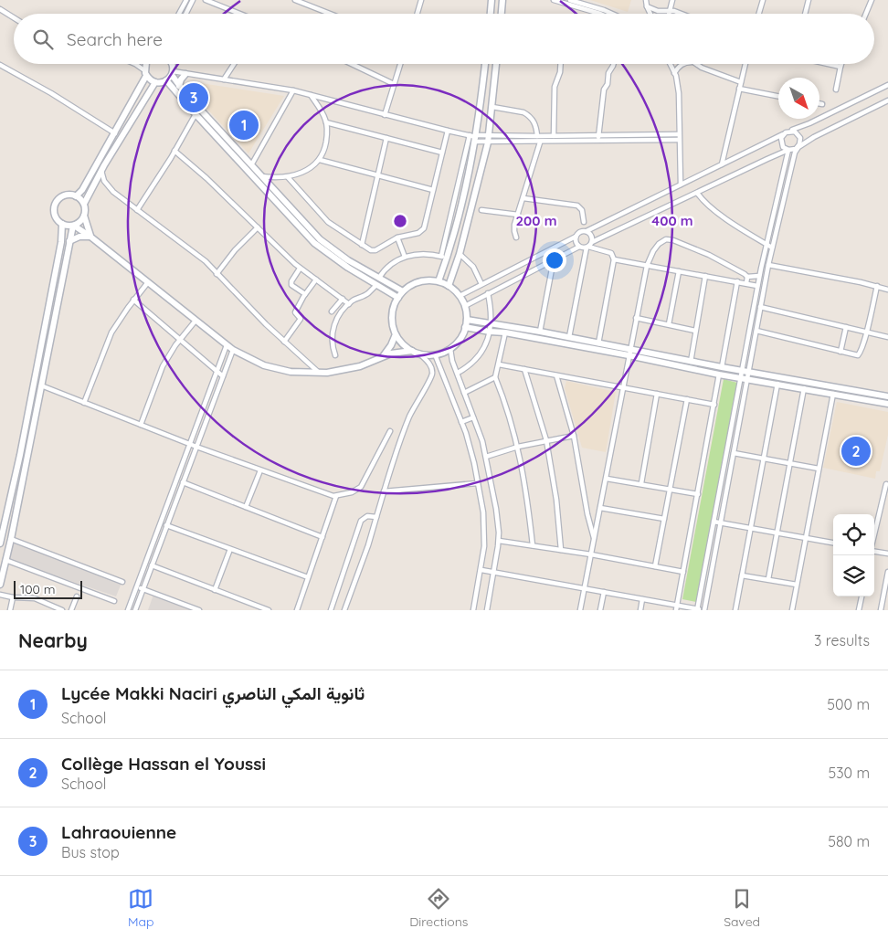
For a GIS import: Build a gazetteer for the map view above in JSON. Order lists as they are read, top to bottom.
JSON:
{
  "scale_bar": "100 m",
  "north": "bottom right",
  "page": {
    "search": "Search here",
    "pins": ["3", "1", "2"],
    "scale": "100 m",
    "heading": ["Nearby", "3 results"],
    "list": [
      {
        "mark": "1",
        "name": "Lycée Makki Naciri ثانوية المكي الناصري",
        "note": "School",
        "value": "500 m"
      },
      {
        "mark": "2",
        "name": "Collège Hassan el Youssi",
        "note": "School",
        "value": "530 m"
      },
      {
        "mark": "3",
        "name": "Lahraouienne",
        "note": "Bus stop",
        "value": "580 m"
      }
    ],
    "nav": ["Map", "Directions", "Saved"]
  },
  "rings": ["200 m", "400 m"]
}
